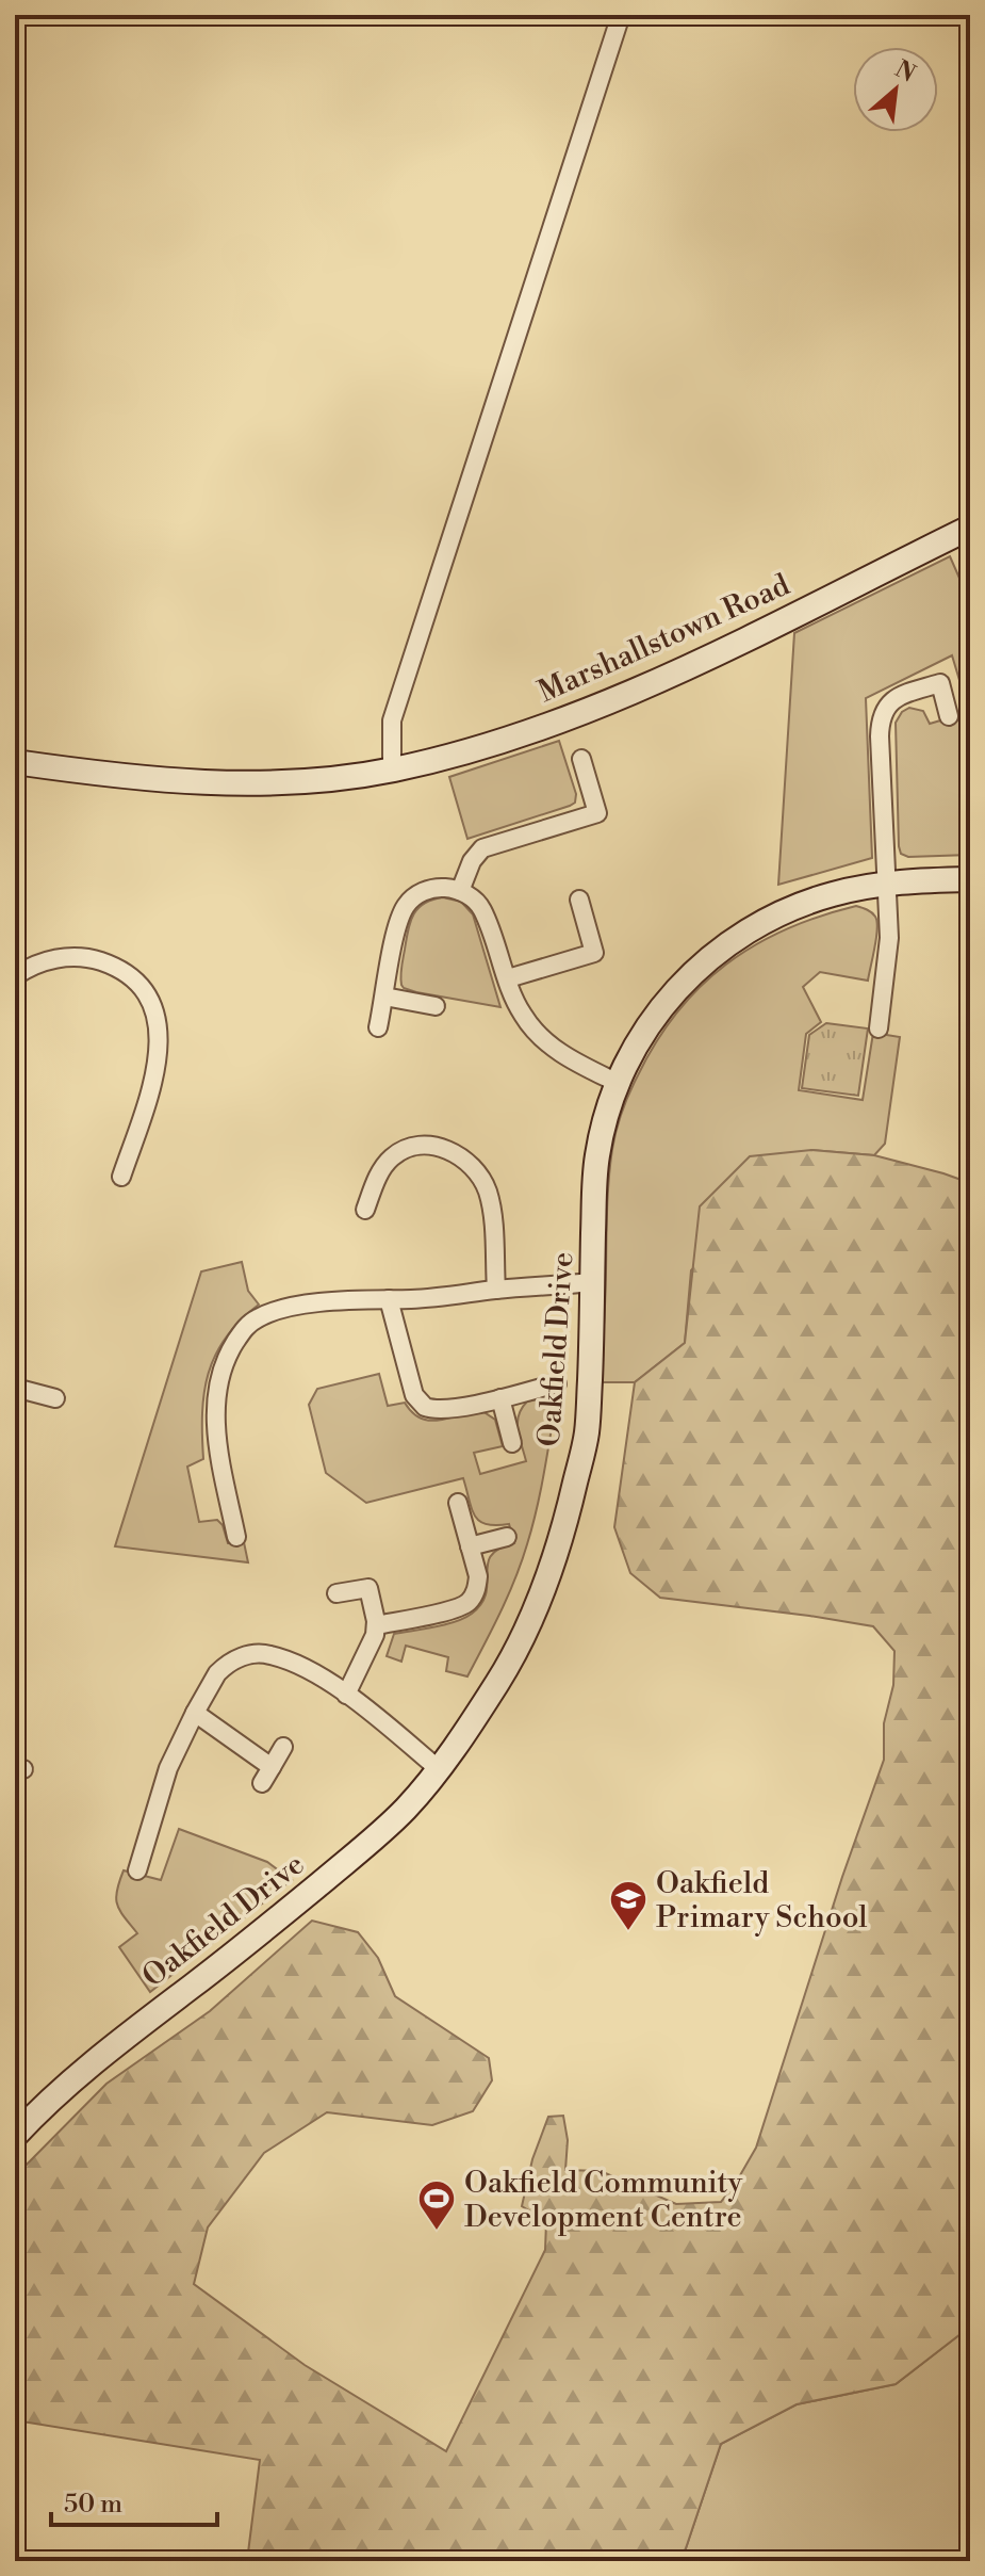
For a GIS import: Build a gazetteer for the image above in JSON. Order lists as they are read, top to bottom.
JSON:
{
  "streets": {
    "street": ["Marshallstown Road", "Oakfield Drive"]
  },
  "places": {
    "school or university": ["Oakfield Primary School"],
    "sports": ["Oakfield Community Development Centre"]
  },
  "scale_bar": "50 m",
  "north": "top right"
}
